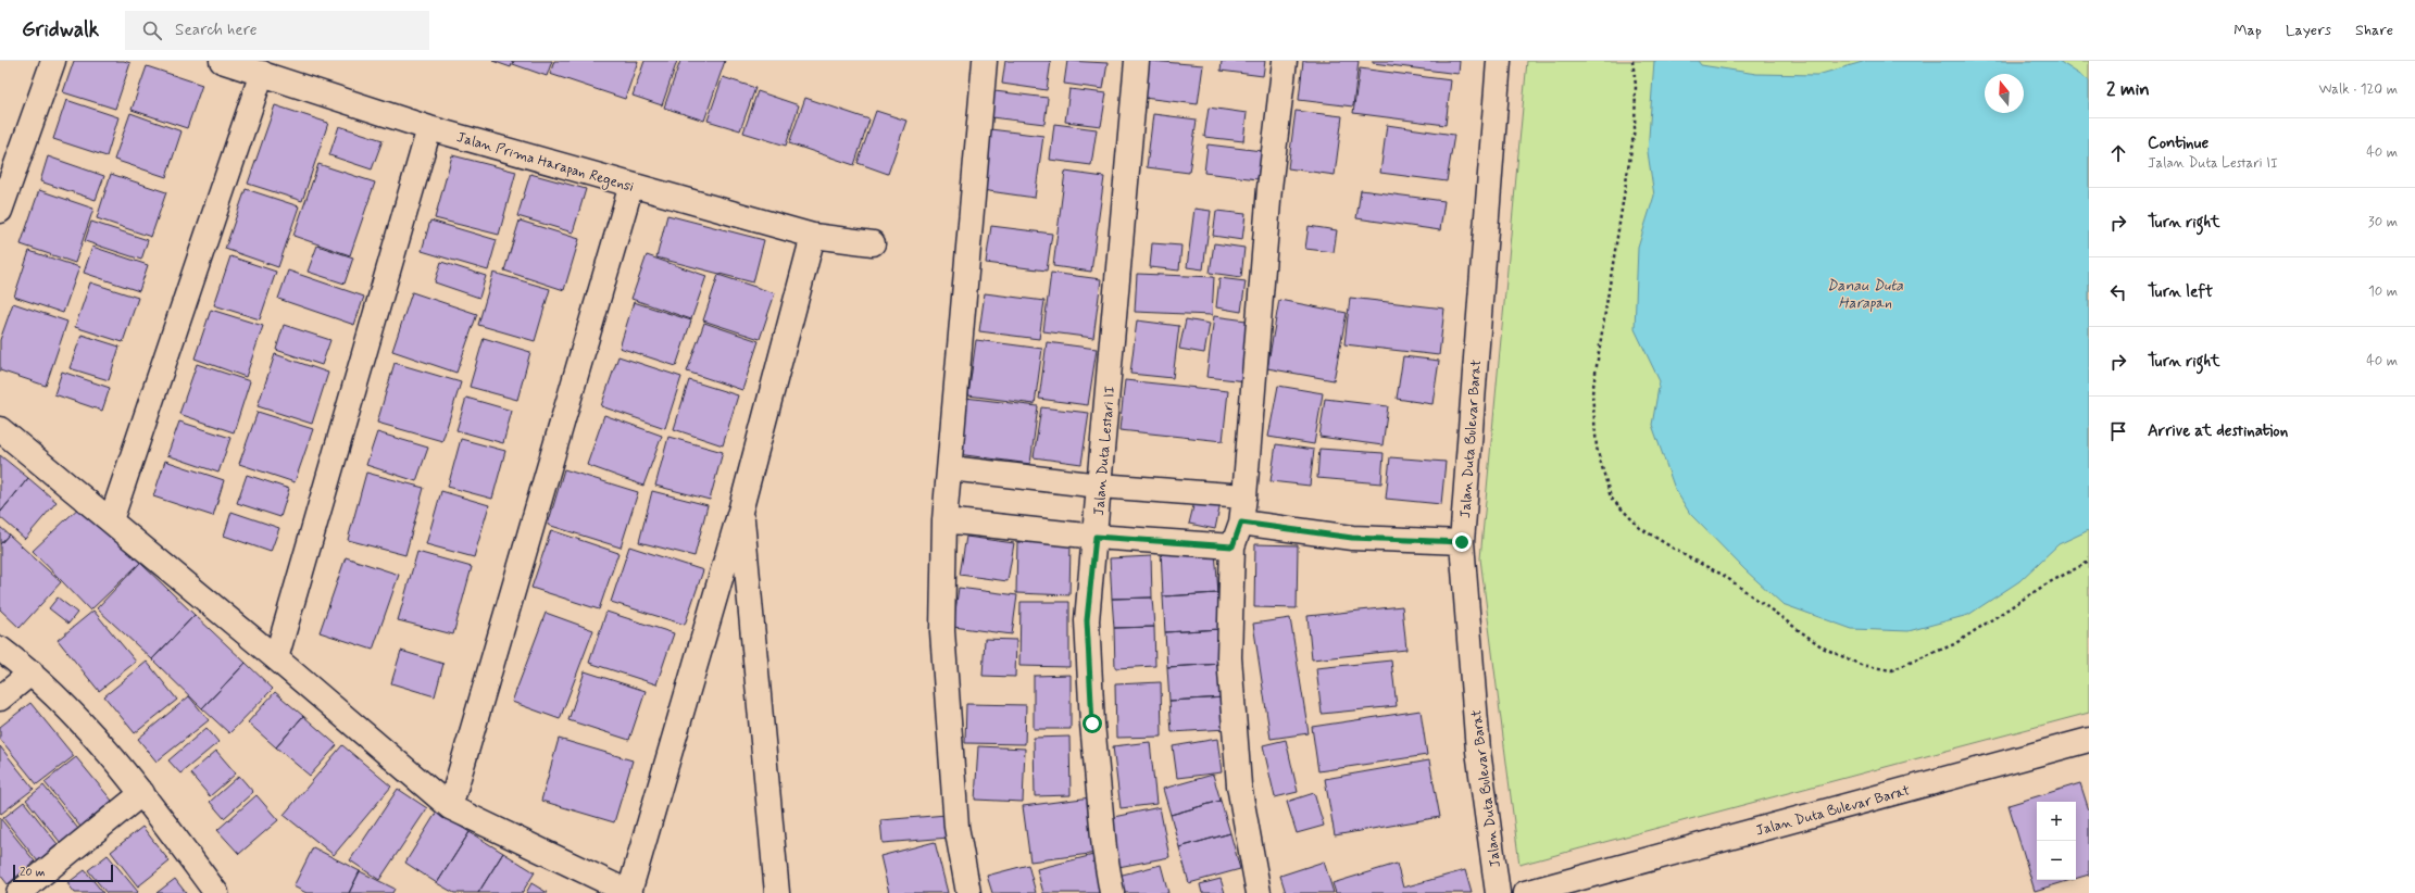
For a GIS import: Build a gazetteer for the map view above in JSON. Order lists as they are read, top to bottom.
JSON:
{
  "streets": {
    "street": ["Jalan Prima Harapan Regensi", "Jalan Duta Bulevar Barat", "Jalan Duta Lestari II"]
  },
  "water": ["Danau Duta Harapan"],
  "scale_bar": "20 m",
  "north": "top",
  "page": {
    "header": "Gridwalk",
    "search": "Search here",
    "nav": ["Map", "Layers", "Share"],
    "heading": ["2 min", "Walk · 120 m"],
    "list": [
      ["Continue", "Jalan Duta Lestari II", "40 m"],
      ["Turn right", "30 m"],
      ["Turn left", "10 m"],
      ["Turn right", "40 m"],
      "Arrive at destination"
    ],
    "map_buttons": ["+", "−"],
    "scale": "20 m"
  }
}
